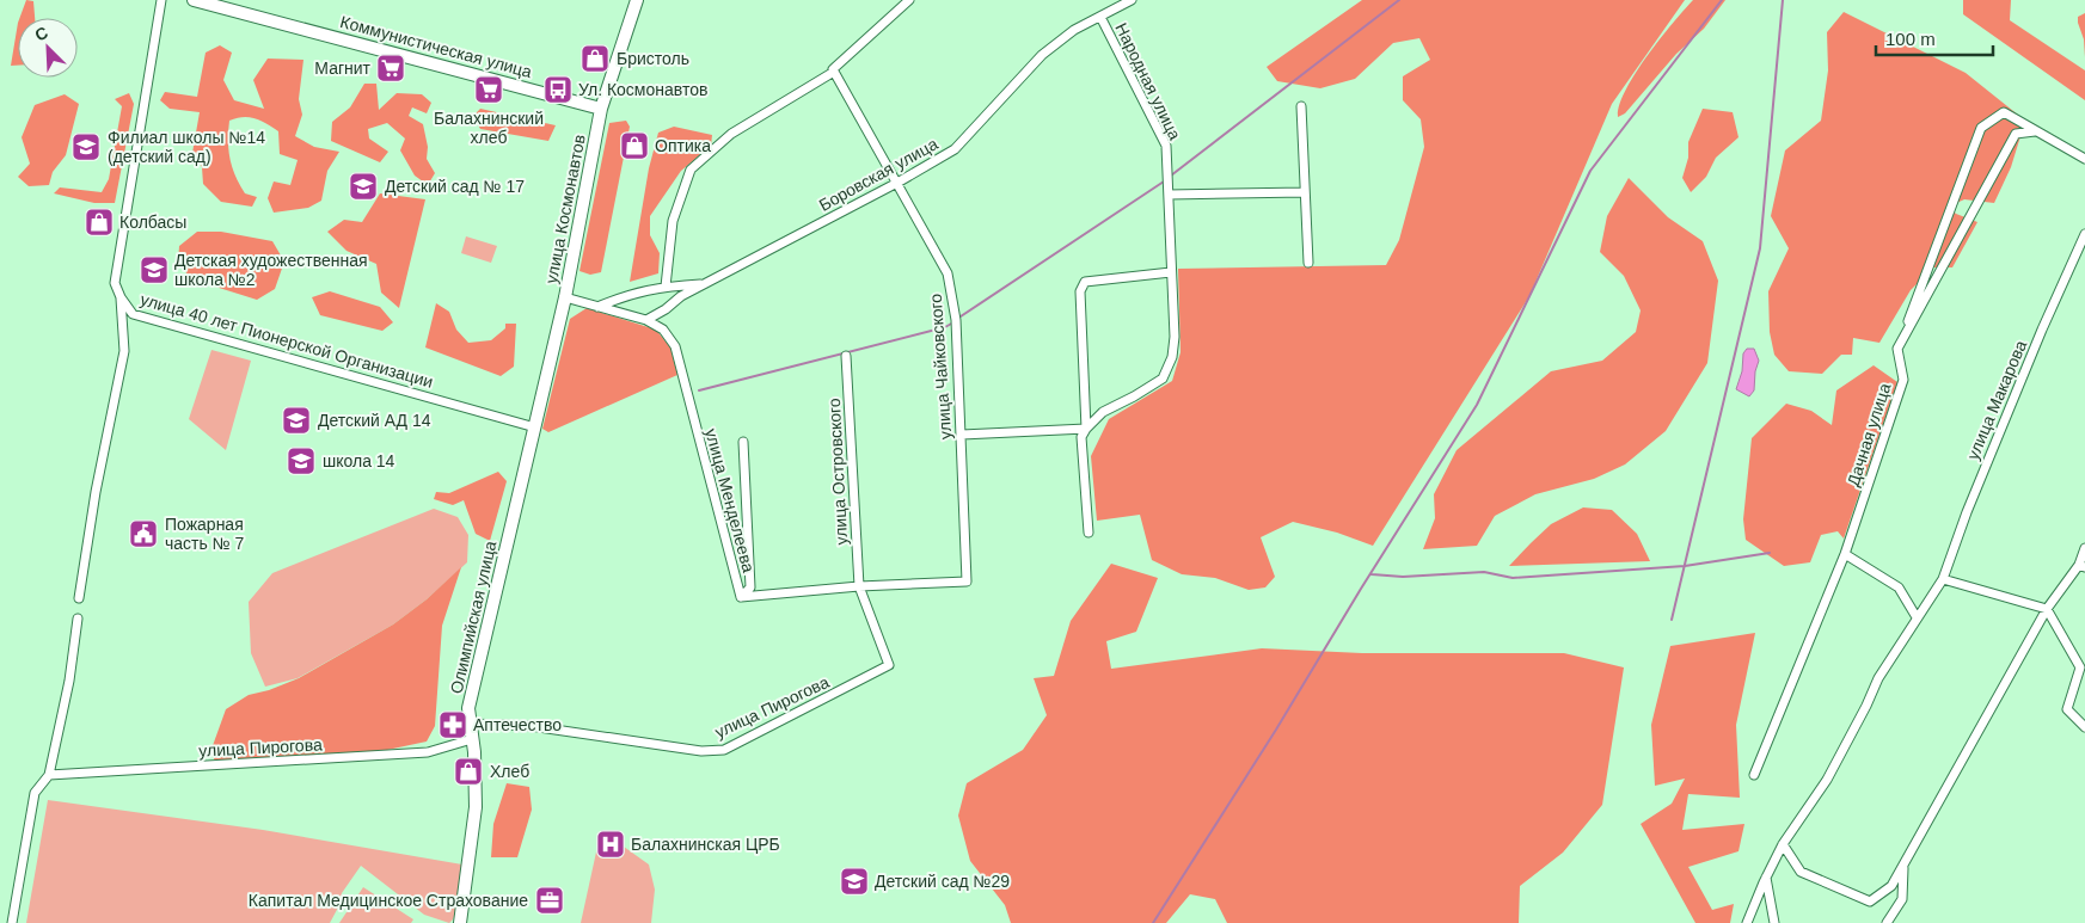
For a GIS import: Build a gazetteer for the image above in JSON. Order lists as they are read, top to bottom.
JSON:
{
  "streets": {
    "street": [
      "Коммунистическая улица",
      "Народная улица",
      "Боровская улица",
      "улица Космонавтов",
      "улица 40 лет Пионерской Организации",
      "улица Чайковского",
      "улица Макарова",
      "Дачная улица",
      "улица Островского",
      "улица Менделеева",
      "Олимпийская улица",
      "улица Пирогова"
    ]
  },
  "crossings": [
    ["Коммунистическая улица", "улица Космонавтов"],
    ["Народная улица", "Боровская улица"],
    ["Боровская улица", "улица Чайковского"],
    ["улица Космонавтов", "улица 40 лет Пионерской Организации"],
    ["улица Космонавтов", "Олимпийская улица"],
    ["улица 40 лет Пионерской Организации", "Олимпийская улица"],
    ["улица Чайковского", "улица Островского"],
    ["улица Чайковского", "улица Пирогова"],
    ["улица Островского", "улица Пирогова"],
    ["Олимпийская улица", "улица Пирогова"]
  ],
  "places": {
    "shop": [
      "Бристоль",
      "Оптика",
      "Колбасы",
      "Хлеб"
    ],
    "supermarket": ["Магнит", "Балахнинский хлеб"],
    "bus stop": ["Ул. Космонавтов"],
    "school or university": [
      "Филиал школы №14 (детский сад)",
      "Детский сад № 17",
      "Детская художественная школа №2",
      "Детский АД 14",
      "школа 14",
      "Детский сад №29"
    ],
    "public building": ["Пожарная часть № 7"],
    "pharmacy": ["Аптечество"],
    "hospital": ["Балахнинская ЦРБ"],
    "office": ["Капитал Медицинское Страхование"]
  },
  "scale_bar": "100 m",
  "north": "top left"
}
